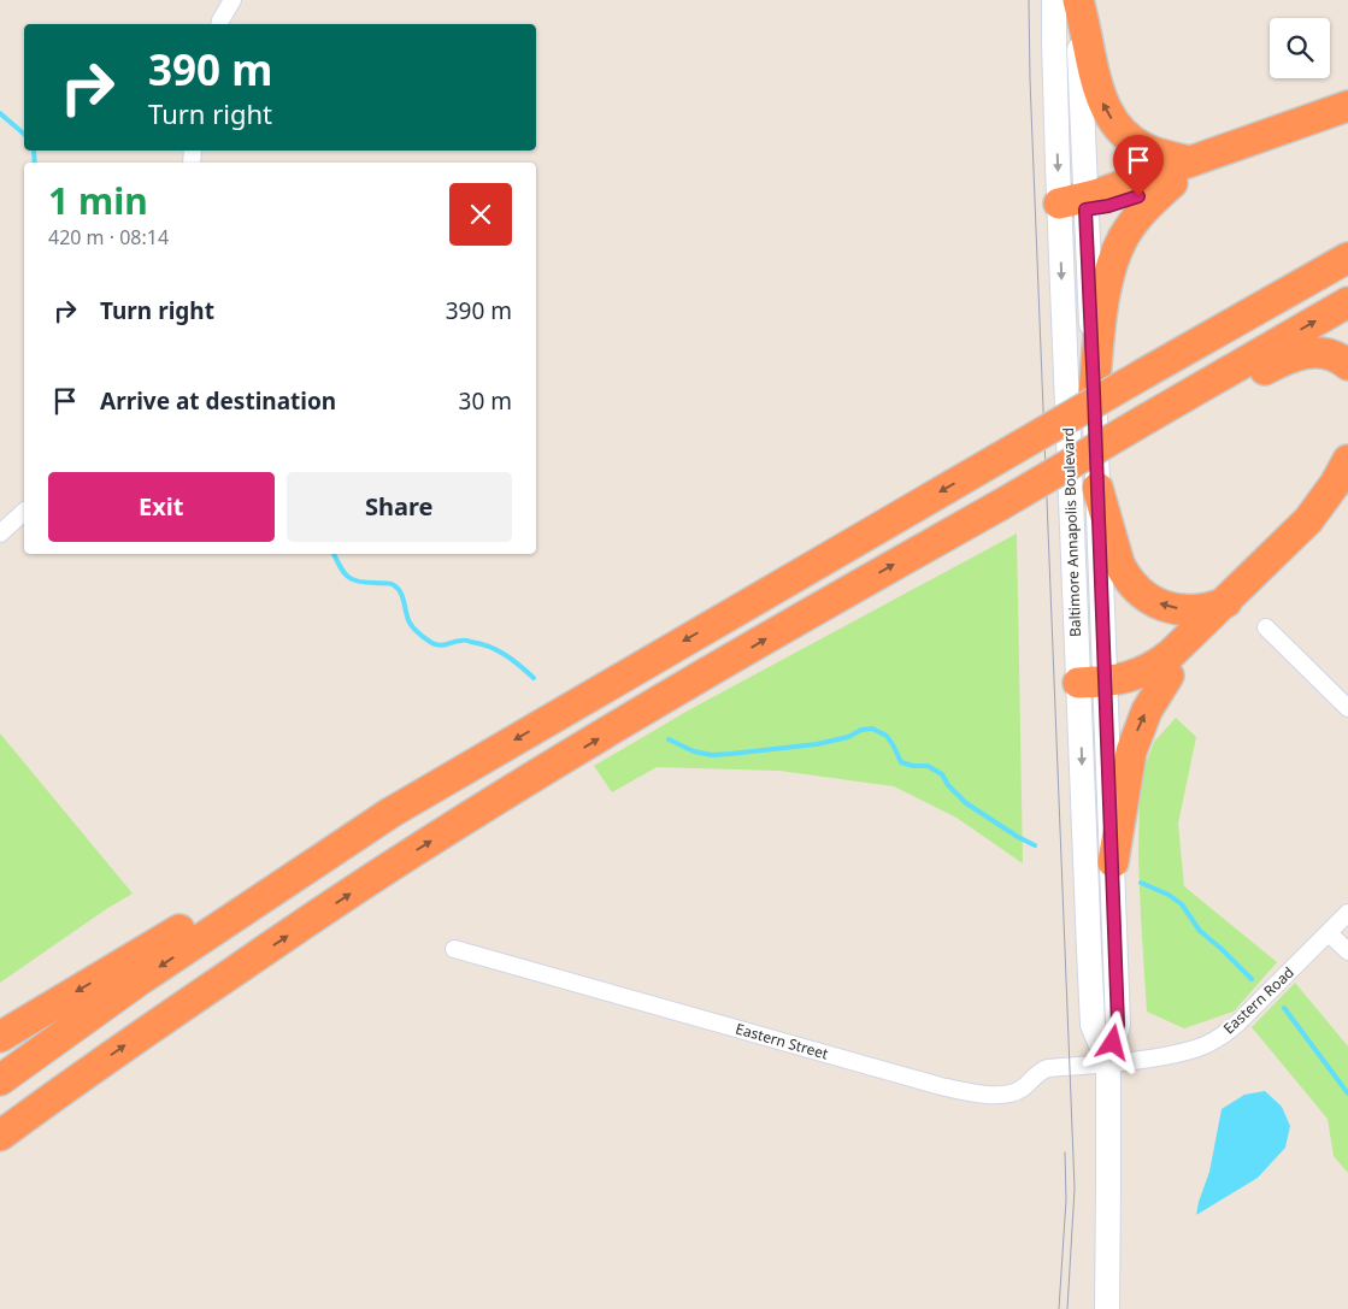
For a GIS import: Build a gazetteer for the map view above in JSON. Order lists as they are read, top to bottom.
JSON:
{
  "streets": {
    "main road": ["Baltimore Annapolis Boulevard"],
    "street": ["Eastern Road", "Eastern Street"]
  },
  "crossings": [
    ["Baltimore Annapolis Boulevard", "Eastern Road"],
    ["Baltimore Annapolis Boulevard", "Eastern Street"],
    ["Eastern Road", "Eastern Street"]
  ],
  "page": {
    "turn": ["390 m", "Turn right"],
    "heading": ["1 min", "420 m · 08:14"],
    "list": [
      {
        "name": "Turn right",
        "value": "390 m"
      },
      {
        "name": "Arrive at destination",
        "value": "30 m"
      }
    ],
    "buttons": ["Exit", "Share"]
  }
}
